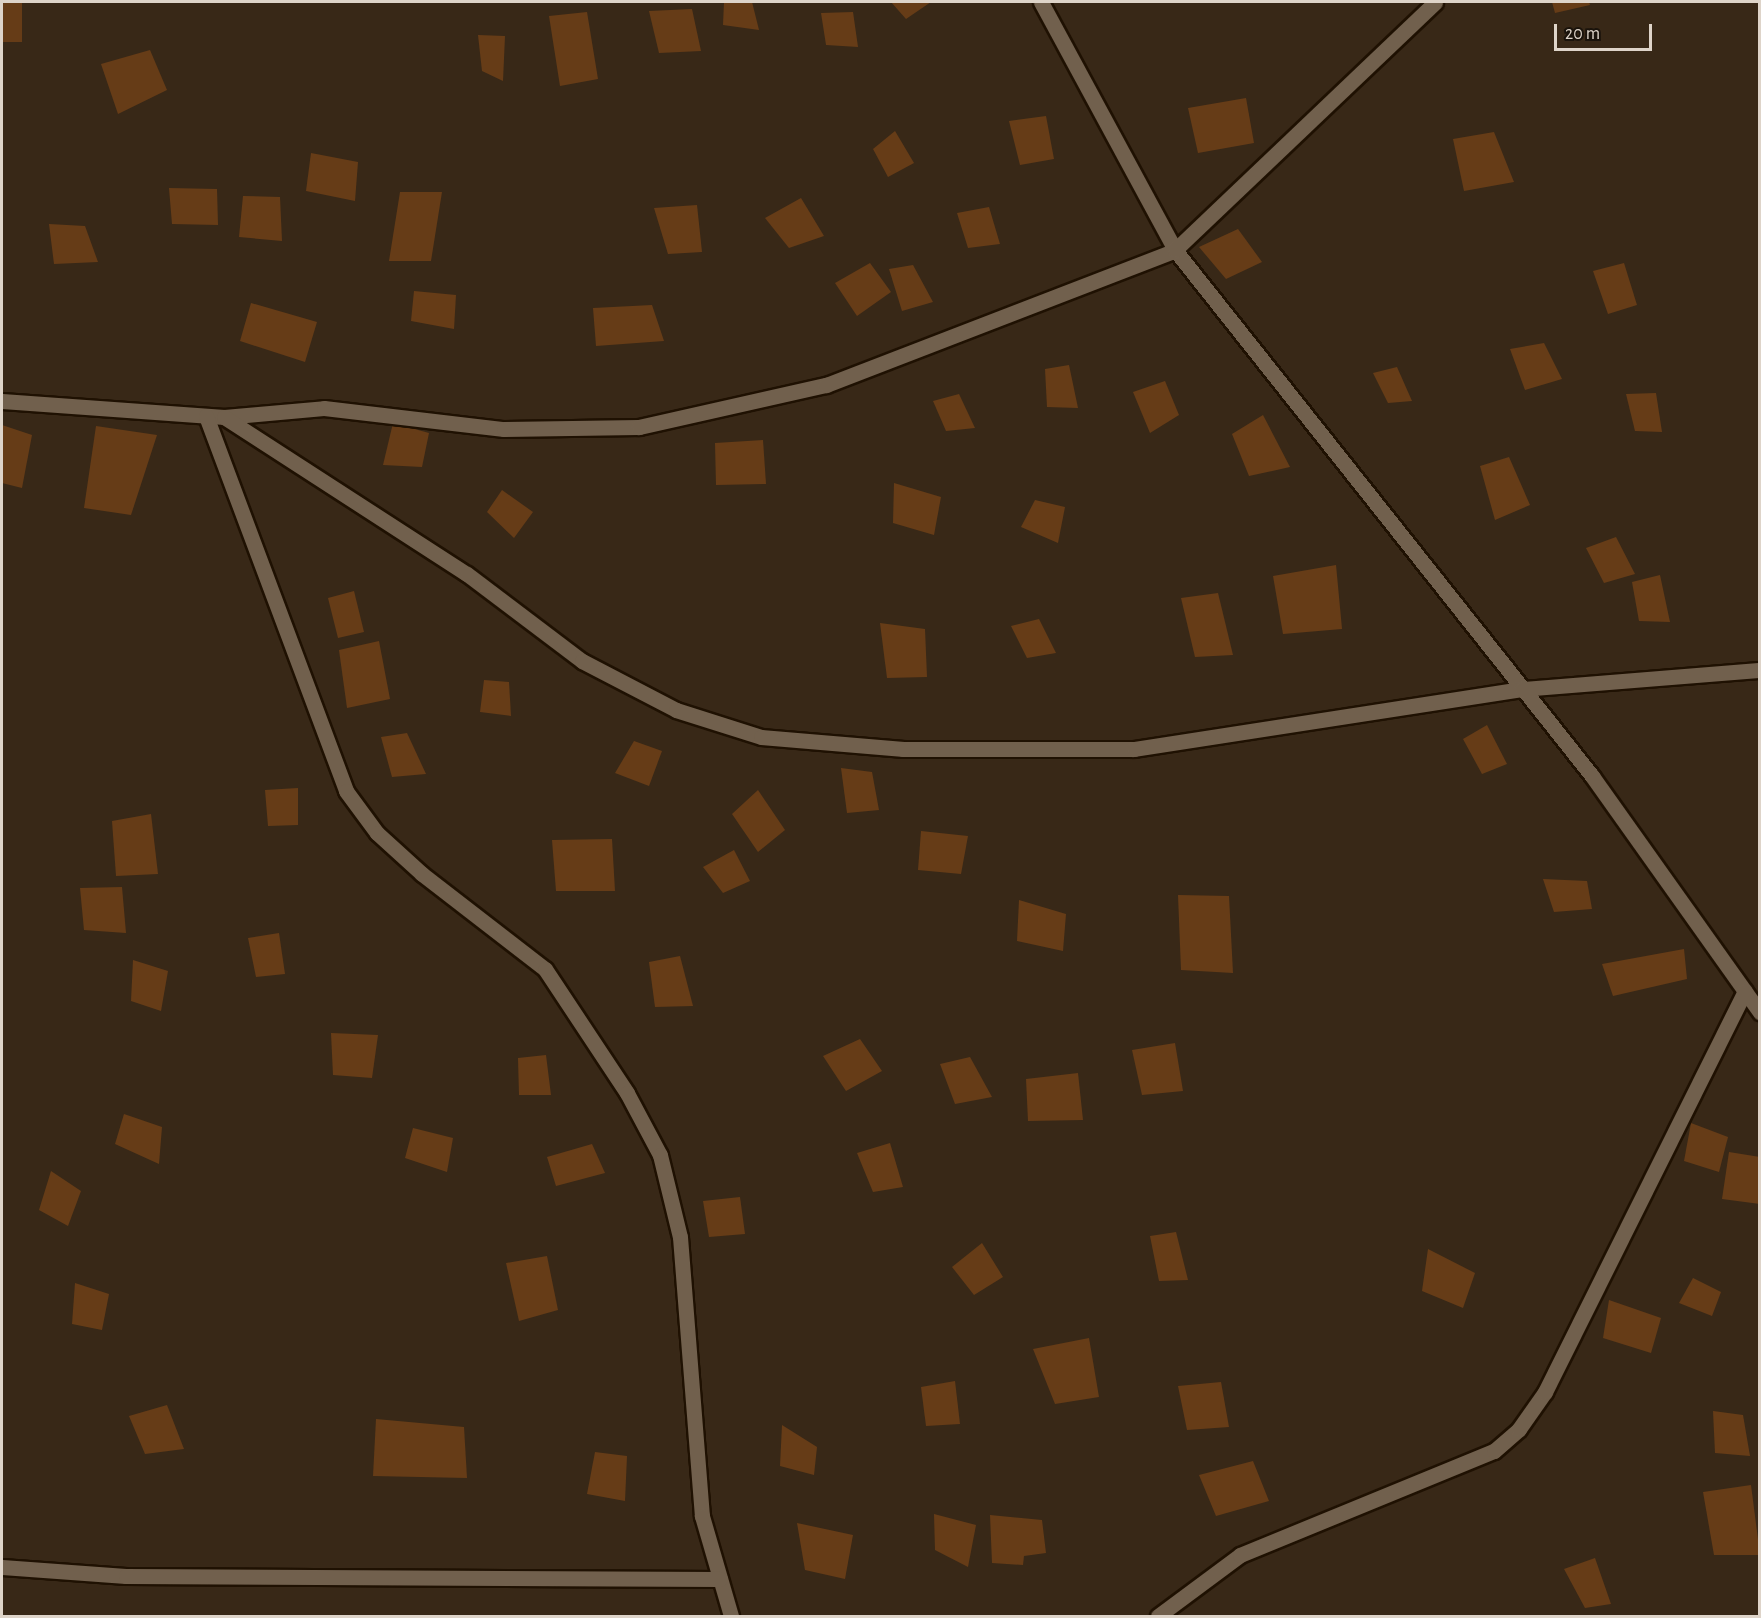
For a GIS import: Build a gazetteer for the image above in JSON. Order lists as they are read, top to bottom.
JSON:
{
  "scale_bar": "20 m"
}
